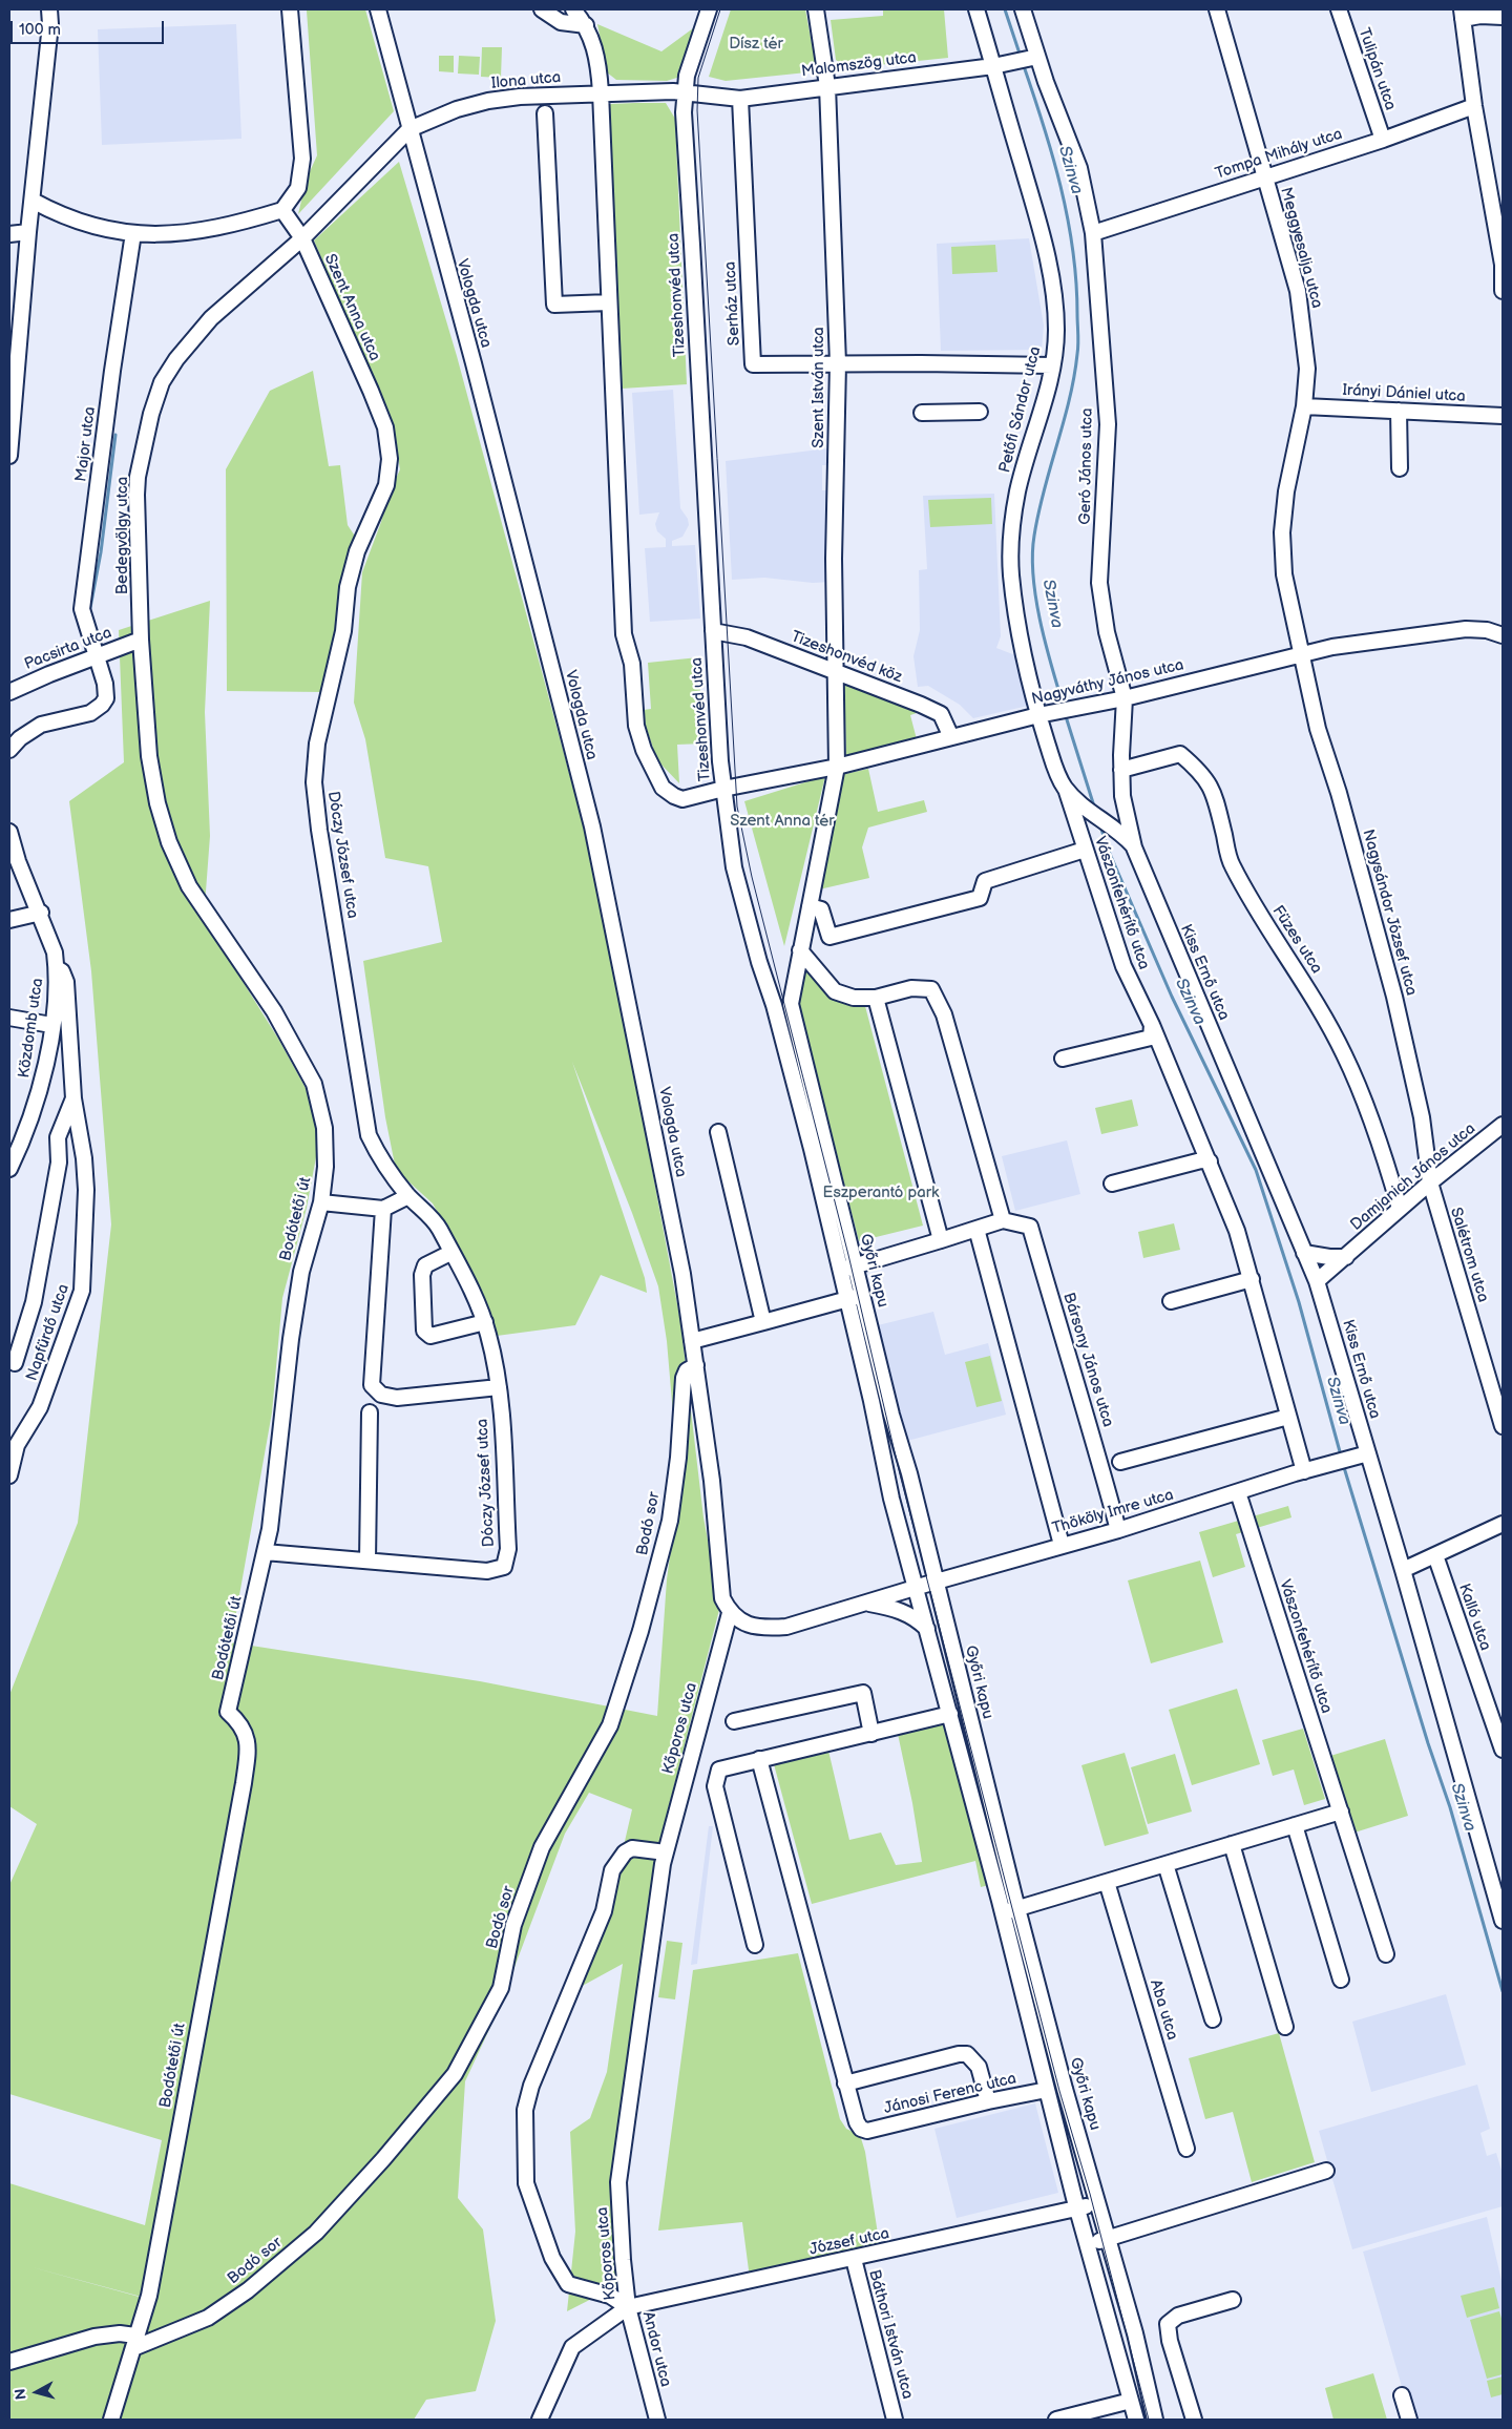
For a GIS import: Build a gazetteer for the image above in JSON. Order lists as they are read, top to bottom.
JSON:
{
  "streets": {
    "street": [
      "Malomszög utca",
      "Tulipán utca",
      "Ilona utca",
      "Tompa Mihály utca",
      "Meggyesalja utca",
      "Tizeshonvéd utca",
      "Vologda utca",
      "Serház utca",
      "Szent Anna utca",
      "Szent István utca",
      "Irányi Dániel utca",
      "Petőfi Sándor utca",
      "Major utca",
      "Geró János utca",
      "Bedegvölgy utca",
      "Pacsirta utca",
      "Tizeshonvéd köz",
      "Nagyváthy János utca",
      "Dóczy József utca",
      "Vászonfehérítő utca",
      "Nagysándor József utca",
      "Füzes utca",
      "Kiss Ernő utca",
      "Közdomb utca",
      "Damjanich János utca",
      "Bodótetői út",
      "Salétrom utca",
      "Győri kapu",
      "Napfürdő utca",
      "Bársony János utca",
      "Thököly Imre utca",
      "Bodó sor",
      "Kalló utca",
      "Kőporos utca",
      "Aba utca",
      "Jánosi Ferenc utca",
      "József utca",
      "Báthori István utca",
      "Andor utca"
    ]
  },
  "crossings": [
    ["Malomszög utca", "Ilona utca"],
    ["Malomszög utca", "Tizeshonvéd utca"],
    ["Malomszög utca", "Serház utca"],
    ["Malomszög utca", "Szent István utca"],
    ["Malomszög utca", "Petőfi Sándor utca"],
    ["Tulipán utca", "Tompa Mihály utca"],
    ["Ilona utca", "Tizeshonvéd utca"],
    ["Ilona utca", "Vologda utca"],
    ["Ilona utca", "Szent Anna utca"],
    ["Ilona utca", "Bedegvölgy utca"],
    ["Tompa Mihály utca", "Meggyesalja utca"],
    ["Tompa Mihály utca", "Geró János utca"],
    ["Meggyesalja utca", "Irányi Dániel utca"],
    ["Meggyesalja utca", "Nagyváthy János utca"],
    ["Meggyesalja utca", "Nagysándor József utca"],
    ["Tizeshonvéd utca", "Tizeshonvéd köz"],
    ["Tizeshonvéd utca", "Nagyváthy János utca"],
    ["Tizeshonvéd utca", "Győri kapu"],
    ["Vologda utca", "Thököly Imre utca"],
    ["Vologda utca", "Bodó sor"],
    ["Vologda utca", "Kőporos utca"],
    ["Serház utca", "Szent István utca"],
    ["Serház utca", "Petőfi Sándor utca"],
    ["Szent Anna utca", "Bedegvölgy utca"],
    ["Szent Anna utca", "Dóczy József utca"],
    ["Szent István utca", "Tizeshonvéd köz"],
    ["Szent István utca", "Nagyváthy János utca"],
    ["Petőfi Sándor utca", "Nagyváthy János utca"],
    ["Petőfi Sándor utca", "Vászonfehérítő utca"],
    ["Petőfi Sándor utca", "Kiss Ernő utca"],
    ["Major utca", "Pacsirta utca"],
    ["Geró János utca", "Nagyváthy János utca"],
    ["Geró János utca", "Kiss Ernő utca"],
    ["Bedegvölgy utca", "Pacsirta utca"],
    ["Bedegvölgy utca", "Bodótetői út"],
    ["Tizeshonvéd köz", "Nagyváthy János utca"],
    ["Nagyváthy János utca", "Nagysándor József utca"],
    ["Nagyváthy János utca", "Kiss Ernő utca"],
    ["Nagyváthy János utca", "Győri kapu"],
    ["Dóczy József utca", "Bodótetői út"],
    ["Vászonfehérítő utca", "Kiss Ernő utca"],
    ["Vászonfehérítő utca", "Thököly Imre utca"],
    ["Nagysándor József utca", "Damjanich János utca"],
    ["Nagysándor József utca", "Salétrom utca"],
    ["Füzes utca", "Kiss Ernő utca"],
    ["Füzes utca", "Damjanich János utca"],
    ["Kiss Ernő utca", "Damjanich János utca"],
    ["Kiss Ernő utca", "Thököly Imre utca"],
    ["Közdomb utca", "Napfürdő utca"],
    ["Damjanich János utca", "Salétrom utca"],
    ["Bodótetői út", "Bodó sor"],
    ["Győri kapu", "Thököly Imre utca"],
    ["Győri kapu", "Jánosi Ferenc utca"],
    ["Győri kapu", "József utca"],
    ["Bársony János utca", "Thököly Imre utca"],
    ["Thököly Imre utca", "Kőporos utca"],
    ["Kőporos utca", "József utca"],
    ["Kőporos utca", "Andor utca"],
    ["József utca", "Báthori István utca"],
    ["József utca", "Andor utca"]
  ],
  "water": ["Szinva"],
  "parks": ["Dísz tér", "Szent Anna tér", "Eszperantó park"],
  "scale_bar": "100 m",
  "north": "left"
}
